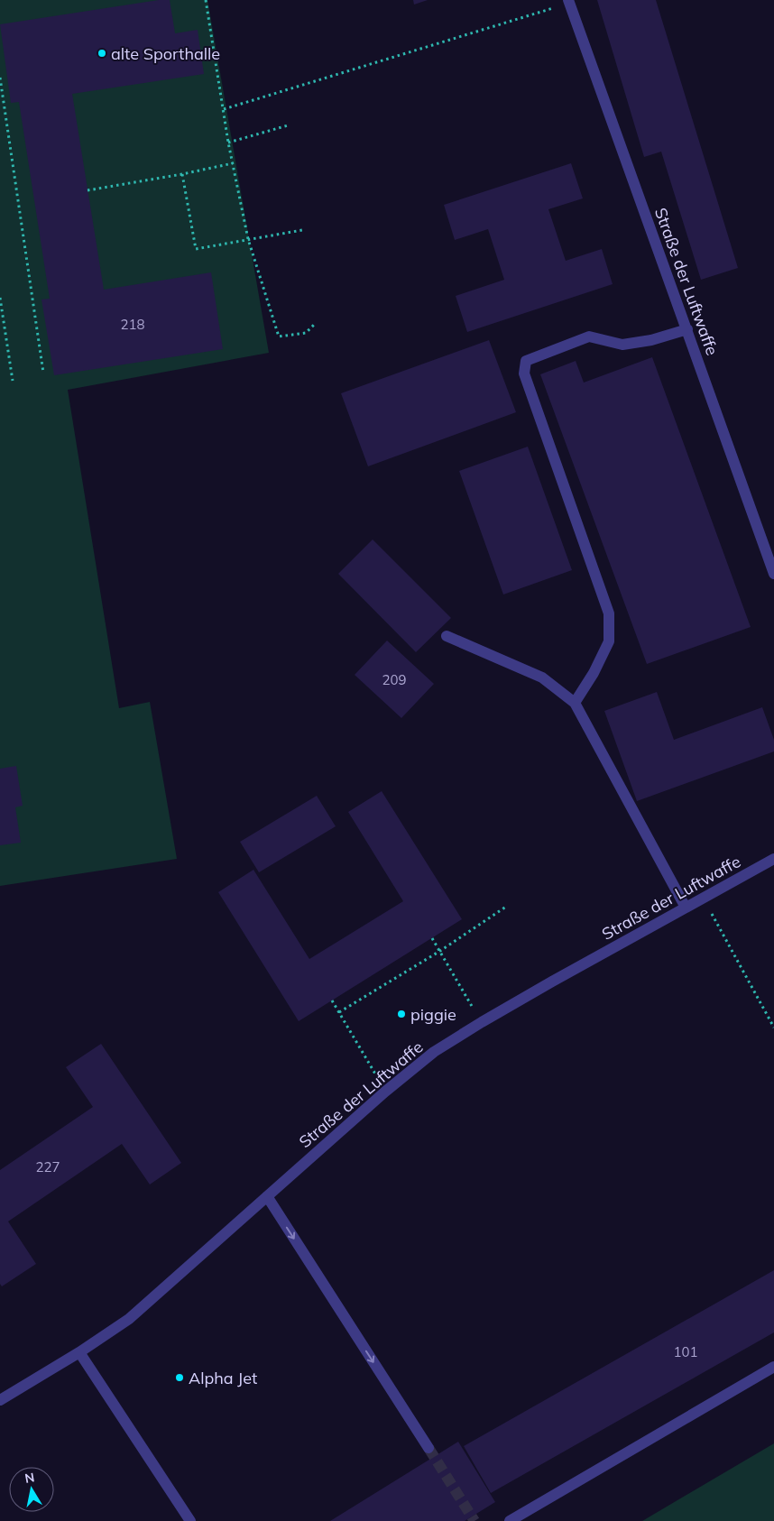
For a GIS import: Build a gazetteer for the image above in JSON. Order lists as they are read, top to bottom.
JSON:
{
  "streets": {
    "street": ["Straße der Luftwaffe"]
  },
  "places": ["alte Sporthalle", "piggie", "Alpha Jet"],
  "house_numbers": [
    "218",
    "209",
    "227",
    "101"
  ],
  "north": "top"
}
